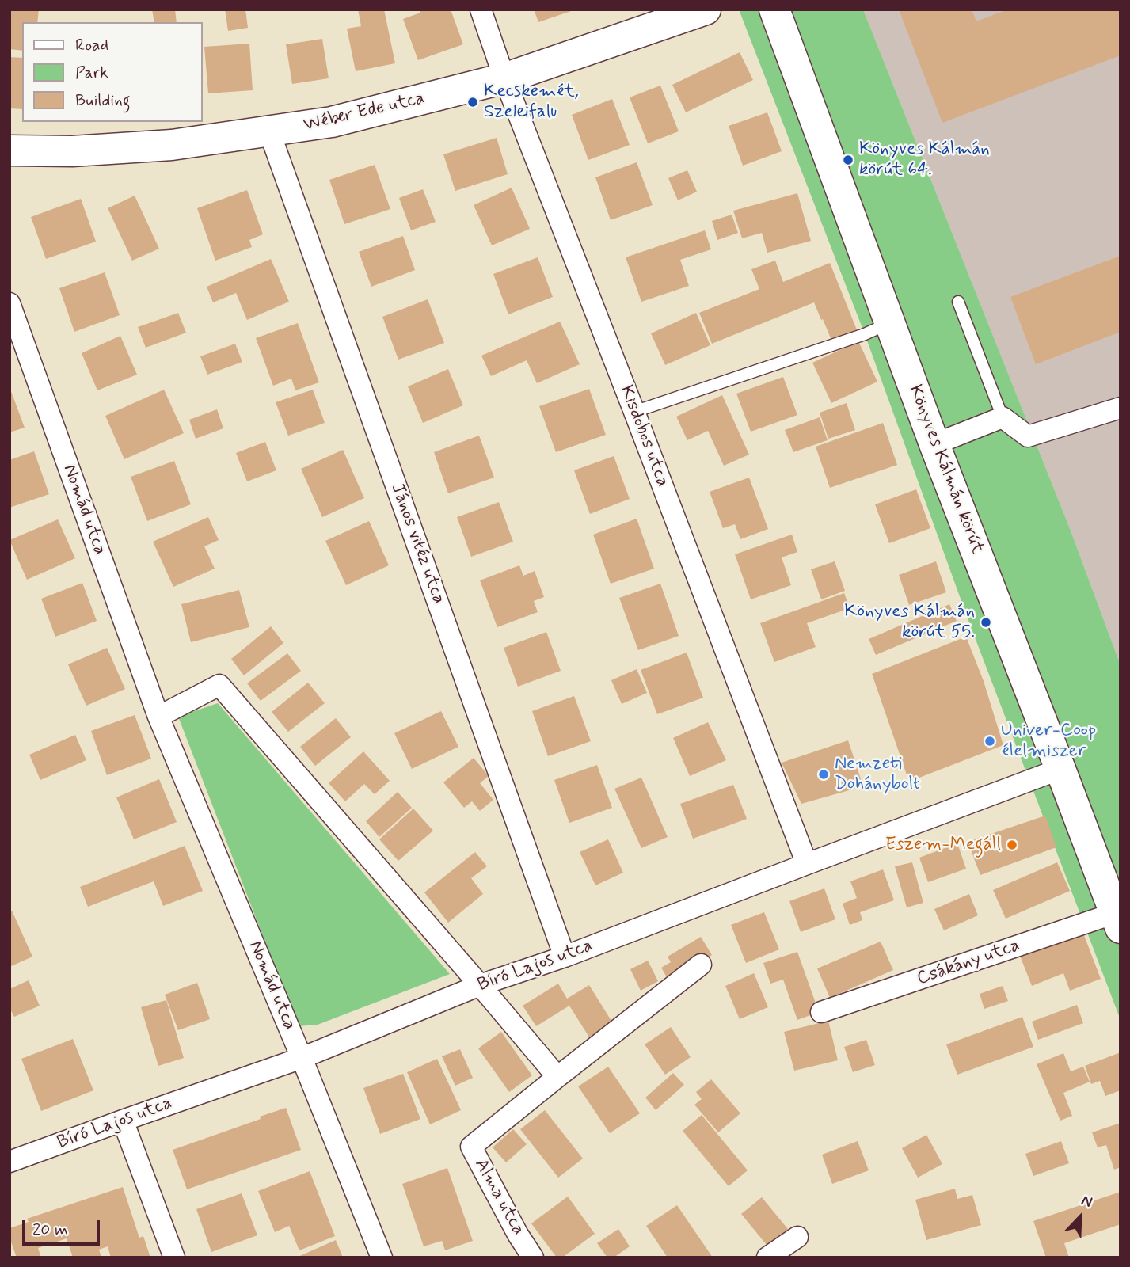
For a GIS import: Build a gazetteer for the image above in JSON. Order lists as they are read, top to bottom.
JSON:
{
  "streets": {
    "street": [
      "Wéber Ede utca",
      "Kisdobos utca",
      "Könyves Kálmán körút",
      "Nomád utca",
      "János vitéz utca",
      "Csákány utca",
      "Bíró Lajos utca",
      "Alma utca"
    ]
  },
  "crossings": [
    ["Wéber Ede utca", "Kisdobos utca"],
    ["Wéber Ede utca", "János vitéz utca"],
    ["Kisdobos utca", "Bíró Lajos utca"],
    ["Könyves Kálmán körút", "Csákány utca"],
    ["Könyves Kálmán körút", "Bíró Lajos utca"],
    ["Nomád utca", "Bíró Lajos utca"],
    ["János vitéz utca", "Bíró Lajos utca"]
  ],
  "places": [
    "Kecskemét, Szeleifalu",
    "Könyves Kálmán körút 64.",
    "Könyves Kálmán körút 55.",
    "Univer-Coop élelmiszer",
    "Nemzeti Dohánybolt",
    "Eszem-Megáll"
  ],
  "legend": ["Road", "Park", "Building"],
  "scale_bar": "20 m",
  "north": "top right"
}
